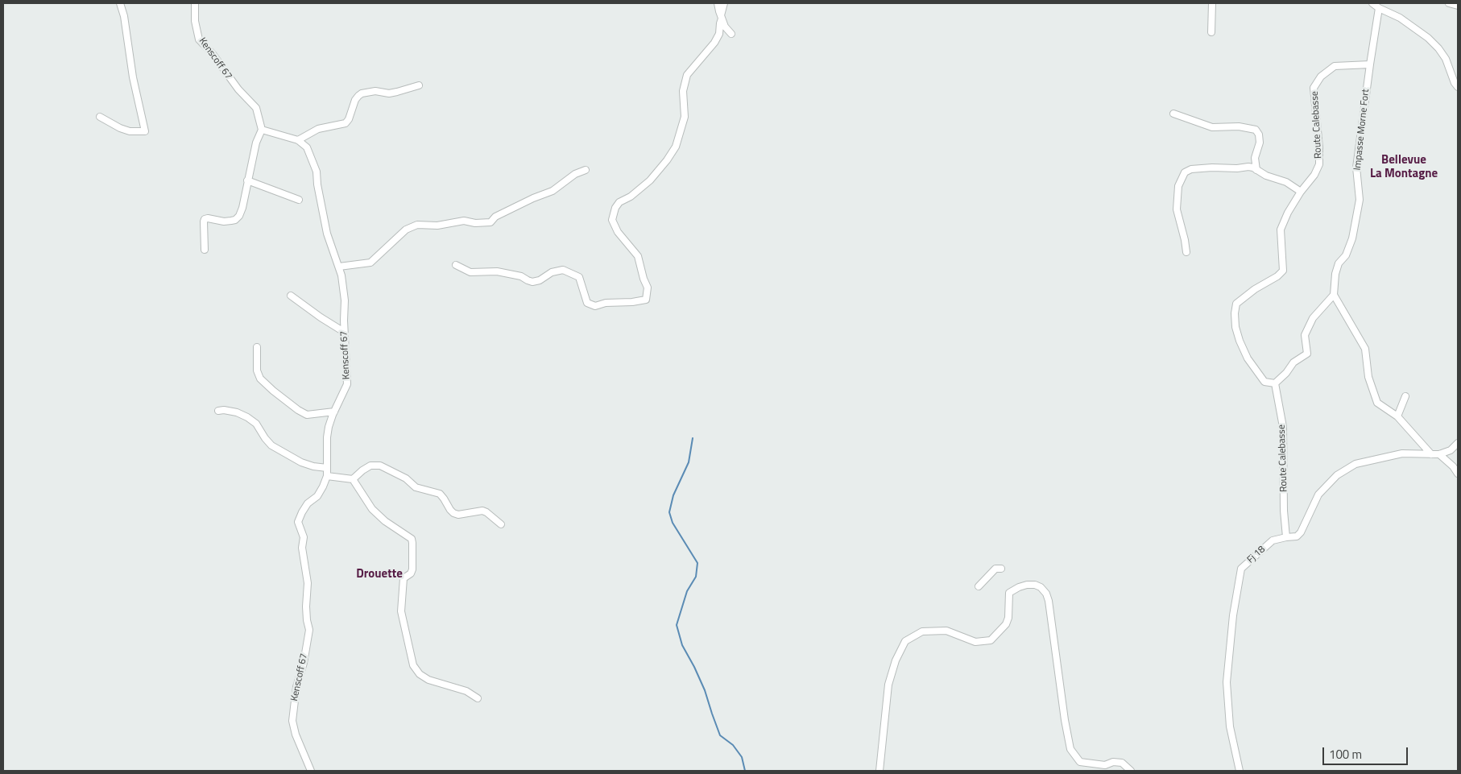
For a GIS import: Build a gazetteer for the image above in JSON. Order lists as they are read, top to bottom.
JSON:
{
  "streets": {
    "street": [
      "Kenscoff 67",
      "Route Calebasse",
      "Impasse Morne Fort",
      "Fj 18"
    ]
  },
  "crossings": [
    ["Route Calebasse", "Impasse Morne Fort"],
    ["Route Calebasse", "Fj 18"]
  ],
  "districts": ["Bellevue La Montagne", "Drouette"],
  "scale_bar": "100 m"
}
